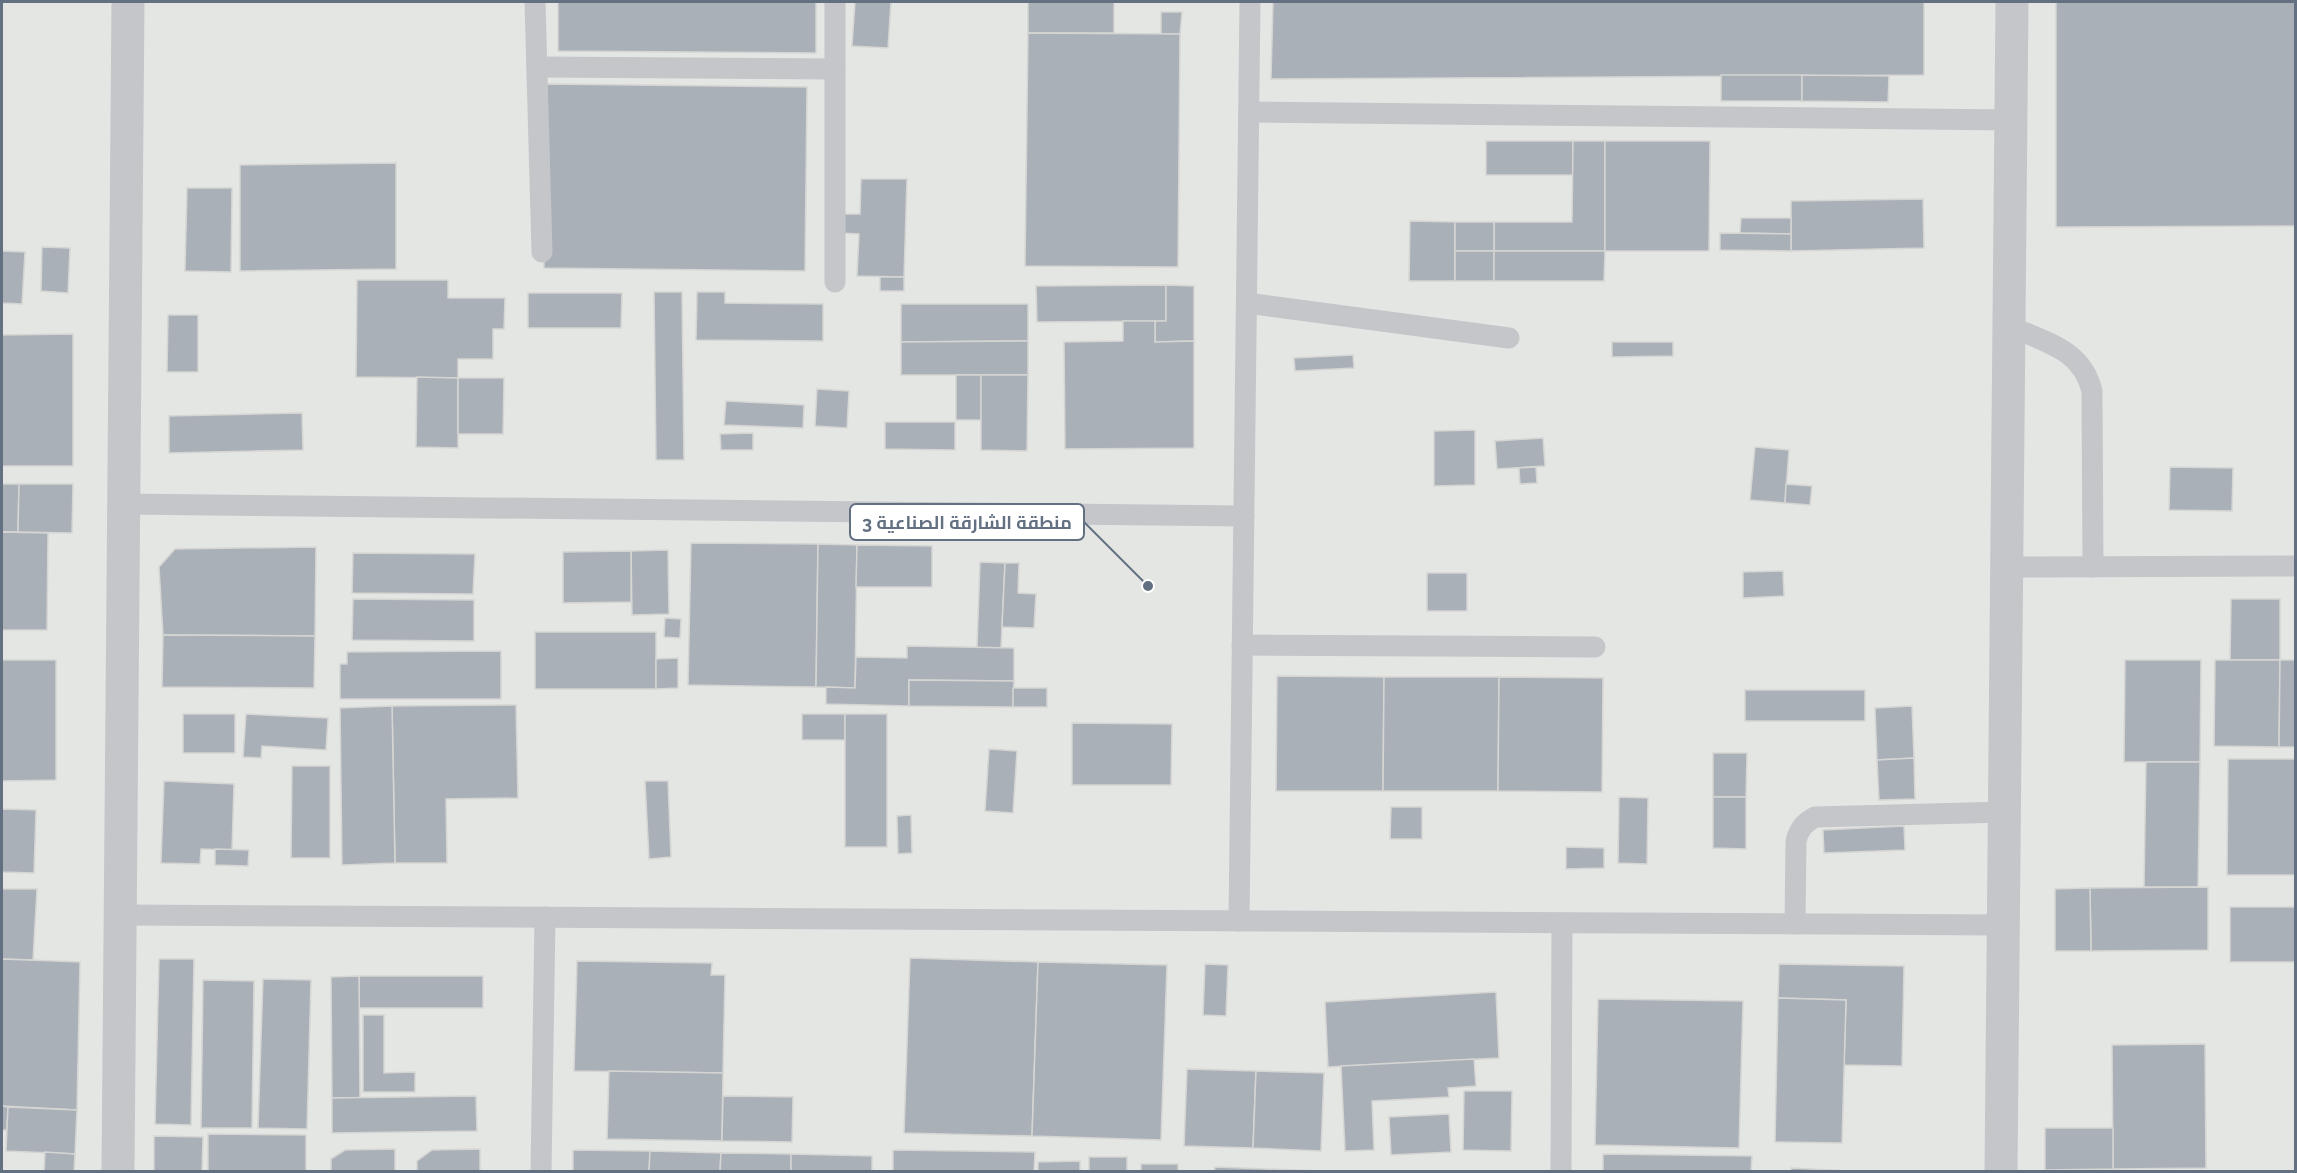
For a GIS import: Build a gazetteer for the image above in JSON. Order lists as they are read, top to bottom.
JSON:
{
  "places": ["منطقة الشارقة الصناعية 3"]
}
